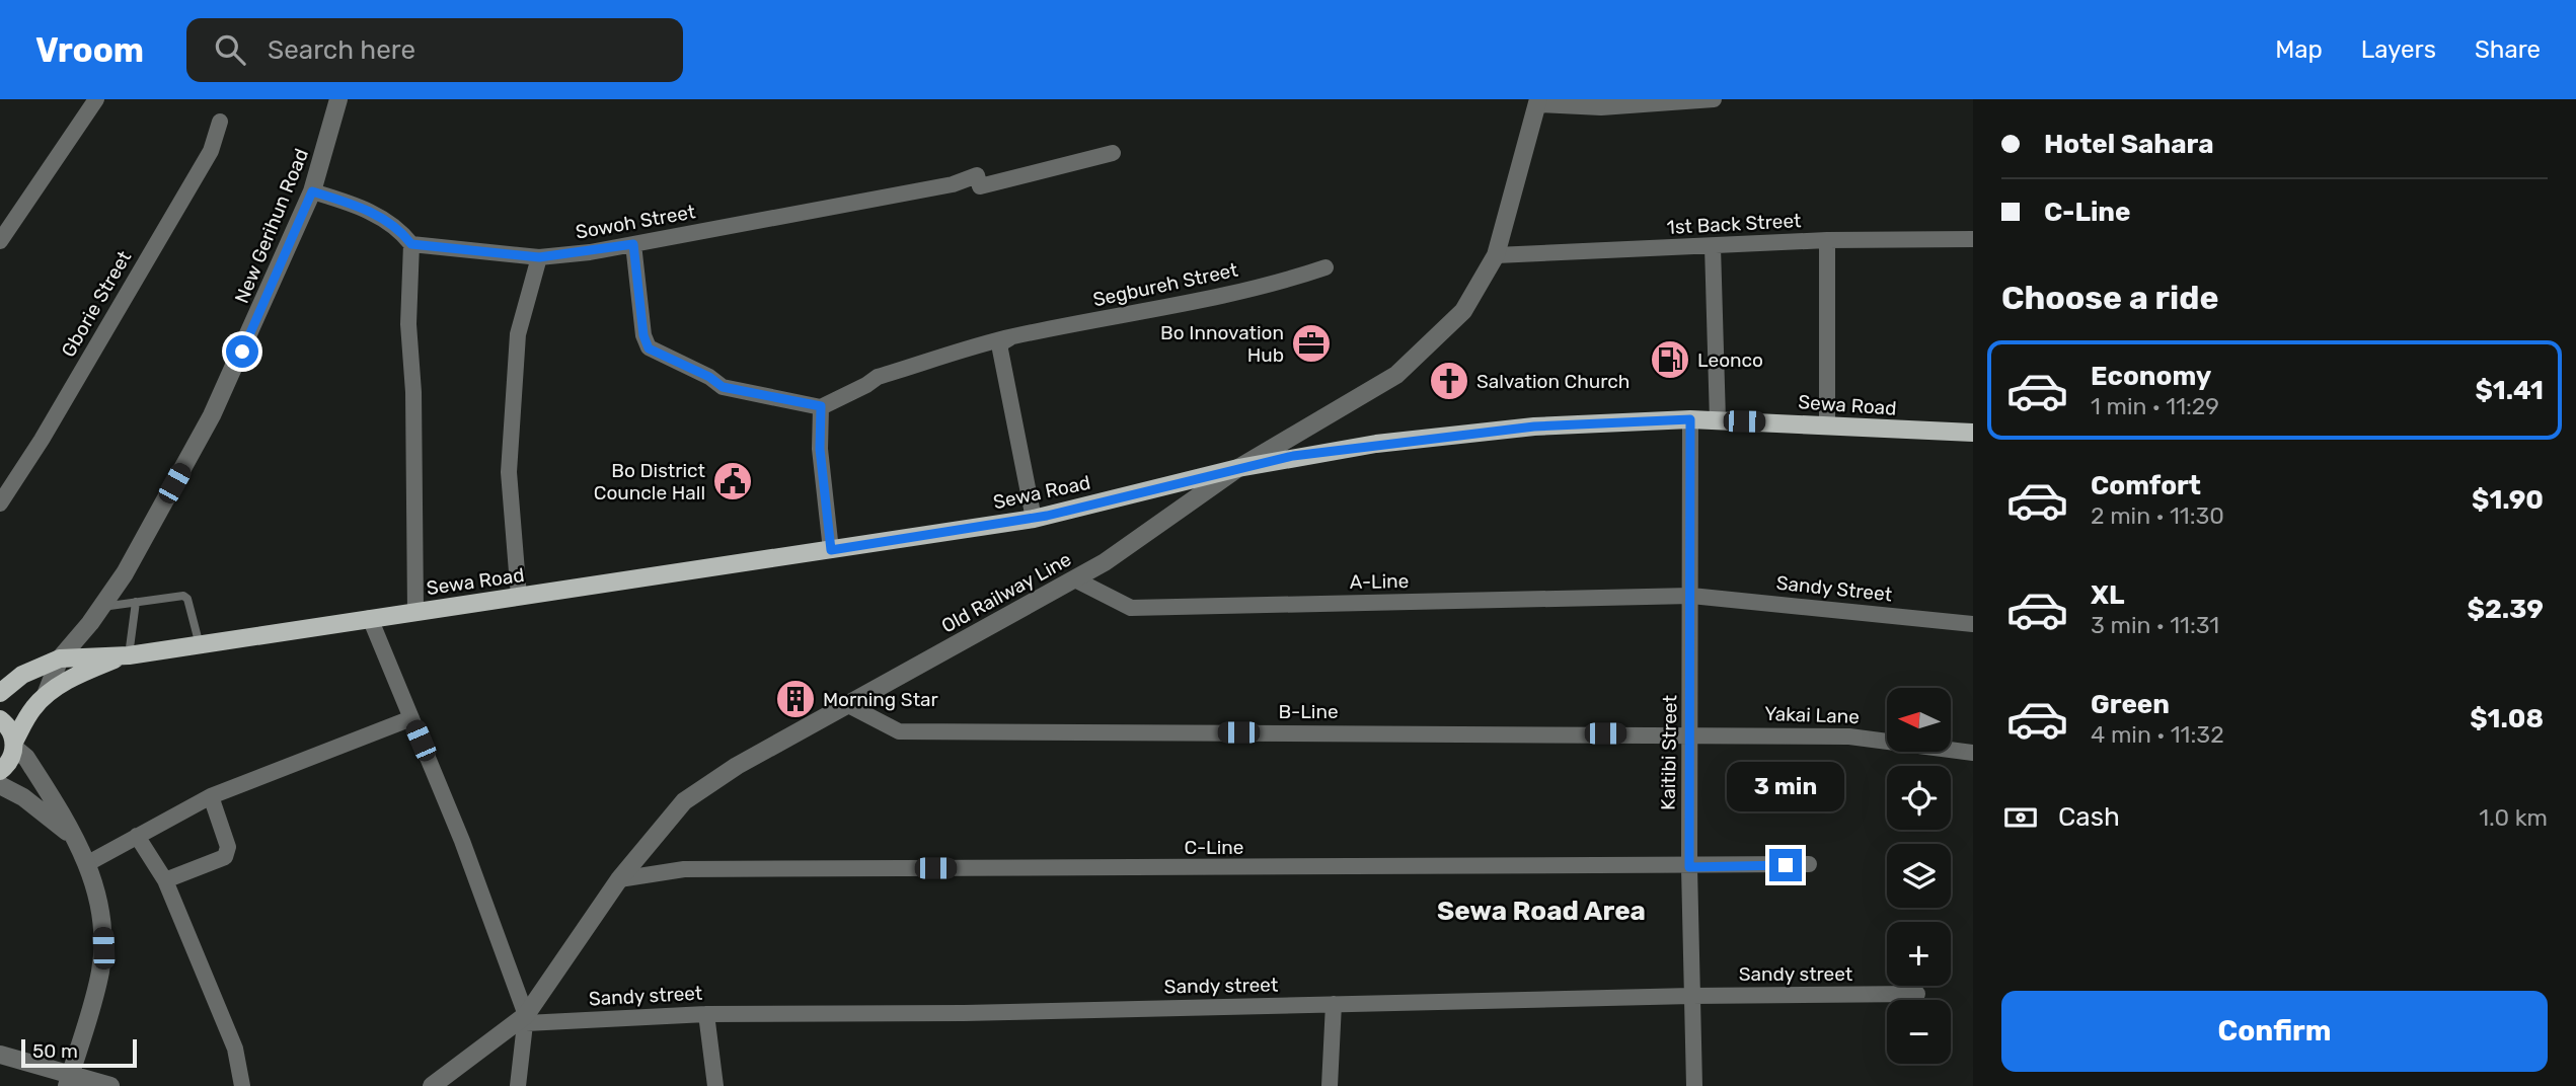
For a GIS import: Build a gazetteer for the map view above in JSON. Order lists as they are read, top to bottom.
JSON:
{
  "streets": {
    "main road": ["Sewa Road"],
    "street": [
      "Sowoh Street",
      "1st Back Street",
      "New Gerihun Road",
      "Segbureh Street",
      "Gborie Street",
      "A-Line",
      "Sandy Street",
      "Old Railway Line",
      "B-Line",
      "Yakai Lane",
      "Kaitibi Street",
      "C-Line",
      "Sandy street"
    ]
  },
  "crossings": [
    ["1st Back Street", "Old Railway Line"],
    ["Sewa Road", "Old Railway Line"],
    ["Sewa Road", "Kaitibi Street"],
    ["A-Line", "Sandy Street"],
    ["A-Line", "Old Railway Line"],
    ["A-Line", "Kaitibi Street"],
    ["Sandy Street", "Kaitibi Street"],
    ["Old Railway Line", "B-Line"],
    ["Old Railway Line", "C-Line"],
    ["Old Railway Line", "Sandy street"],
    ["B-Line", "Yakai Lane"],
    ["B-Line", "Kaitibi Street"],
    ["Yakai Lane", "Kaitibi Street"],
    ["Kaitibi Street", "C-Line"],
    ["Kaitibi Street", "Sandy street"]
  ],
  "districts": ["Sewa Road Area"],
  "places": {
    "office": ["Bo Innovation Hub"],
    "fuel station": ["Leonco"],
    "church": ["Salvation Church"],
    "public building": ["Bo District Councle Hall"],
    "building": ["Morning Star"]
  },
  "scale_bar": "50 m",
  "north": "left",
  "page": {
    "header": "Vroom",
    "search": "Search here",
    "nav": ["Map", "Layers", "Share"],
    "banner": ["Hotel Sahara", "C-Line"],
    "heading": "Choose a ride",
    "list": [
      {
        "name": "Economy",
        "note": "1 min · 11:29",
        "value": "$1.41"
      },
      {
        "name": "Comfort",
        "note": "2 min · 11:30",
        "value": "$1.90"
      },
      {
        "name": "XL",
        "note": "3 min · 11:31",
        "value": "$2.39"
      },
      {
        "name": "Green",
        "note": "4 min · 11:32",
        "value": "$1.08"
      }
    ],
    "map_buttons": ["+", "−"],
    "bubble": "3 min",
    "pay": ["Cash", "1.0 km"],
    "buttons": "Confirm",
    "scale": "50 m"
  }
}
